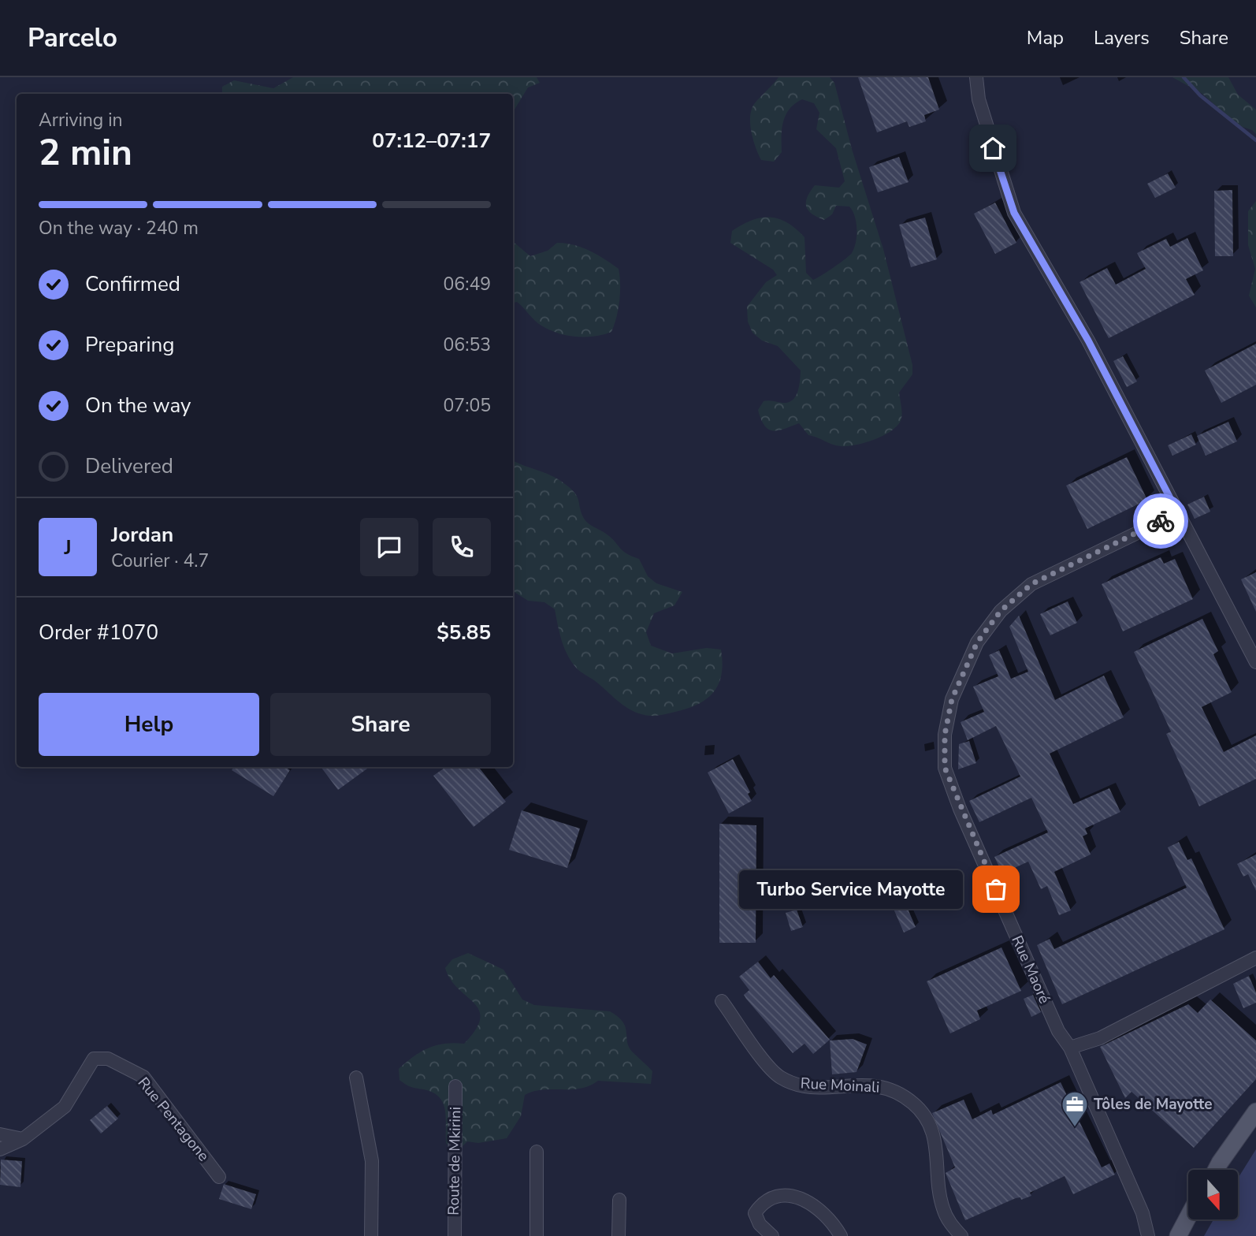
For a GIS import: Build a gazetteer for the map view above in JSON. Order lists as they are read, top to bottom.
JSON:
{
  "streets": {
    "street": [
      "Rue Maoré",
      "Rue Moinali",
      "Rue Pentagone",
      "Route de Mkirini"
    ]
  },
  "places": {
    "other": ["Turbo Service Mayotte"],
    "office": ["Tôles de Mayotte"]
  },
  "north": "bottom",
  "page": {
    "header": "Parcelo",
    "nav": ["Map", "Layers", "Share"],
    "heading": ["2 min", "Arriving in", "07:12–07:17"],
    "panel": [
      "Jordan",
      "Courier · 4.7",
      "Order #1070",
      "$5.85"
    ],
    "bar": "On the way · 240 m",
    "list": [
      ["Confirmed", "06:49"],
      ["Preparing", "06:53"],
      ["On the way", "07:05"],
      "Delivered"
    ],
    "round": "J",
    "buttons": ["Help", "Share"],
    "bubble": "Turbo Service Mayotte"
  }
}
